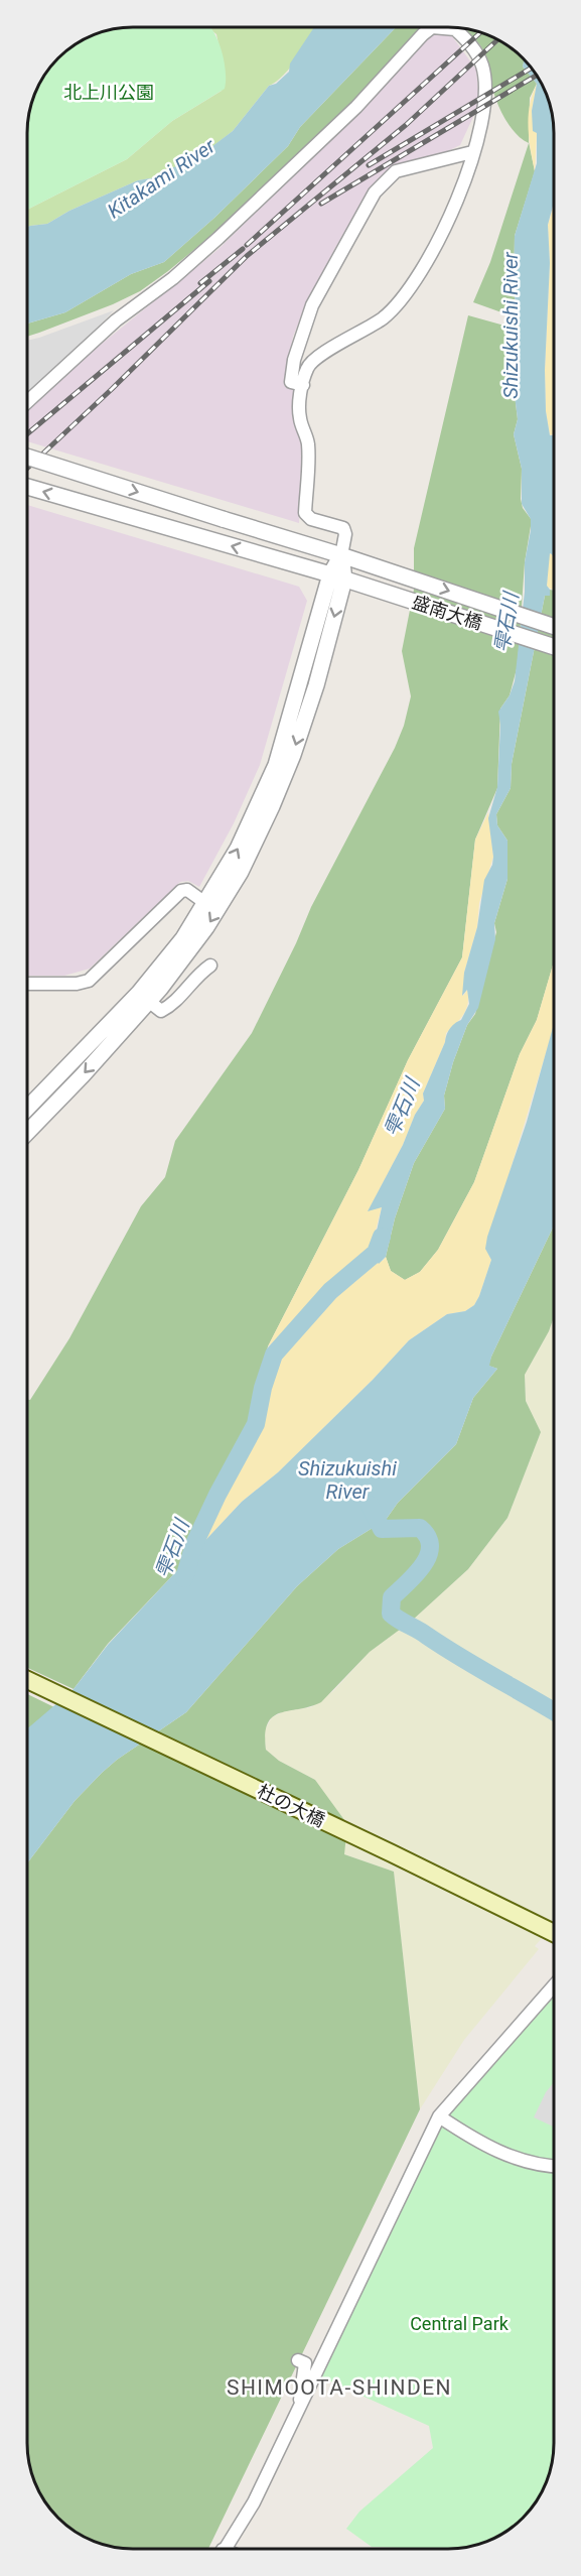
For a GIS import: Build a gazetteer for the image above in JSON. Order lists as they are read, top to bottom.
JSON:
{
  "streets": {
    "main road": ["杜の大橋"],
    "street": ["盛南大橋"]
  },
  "districts": ["SHIMOOTA-SHINDEN"],
  "water": ["Kitakami River", "Shizukuishi River", "雫石川"],
  "parks": ["北上川公園", "Central Park"]
}
